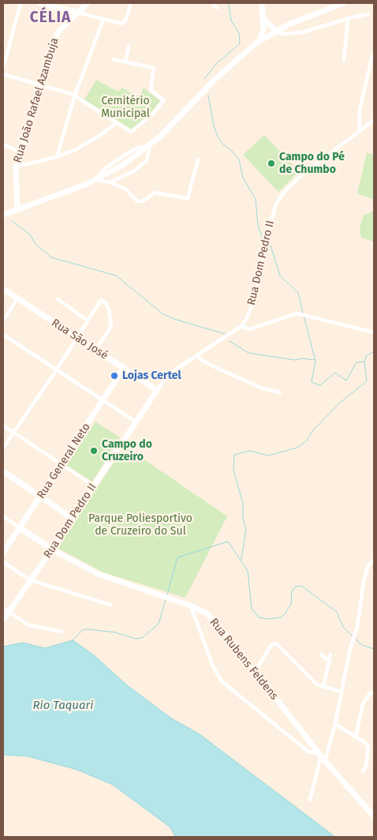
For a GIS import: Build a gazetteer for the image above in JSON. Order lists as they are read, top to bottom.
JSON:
{
  "streets": {
    "main road": [
      "Rua João Rafael Azambuja",
      "Rua Dom Pedro II",
      "Rua São José",
      "Rua General Neto",
      "Rua Rubens Feldens"
    ]
  },
  "crossings": [
    ["Rua Dom Pedro II", "Rua São José"],
    ["Rua Dom Pedro II", "Rua Rubens Feldens"],
    ["Rua São José", "Rua General Neto"],
    ["Rua General Neto", "Rua Rubens Feldens"]
  ],
  "districts": ["CÉLIA"],
  "water": ["Rio Taquari"],
  "parks": ["Cemitério Municipal", "Parque Poliesportivo de Cruzeiro do Sul"],
  "places": ["Campo do Pé de Chumbo", "Lojas Certel", "Campo do Cruzeiro"]
}
